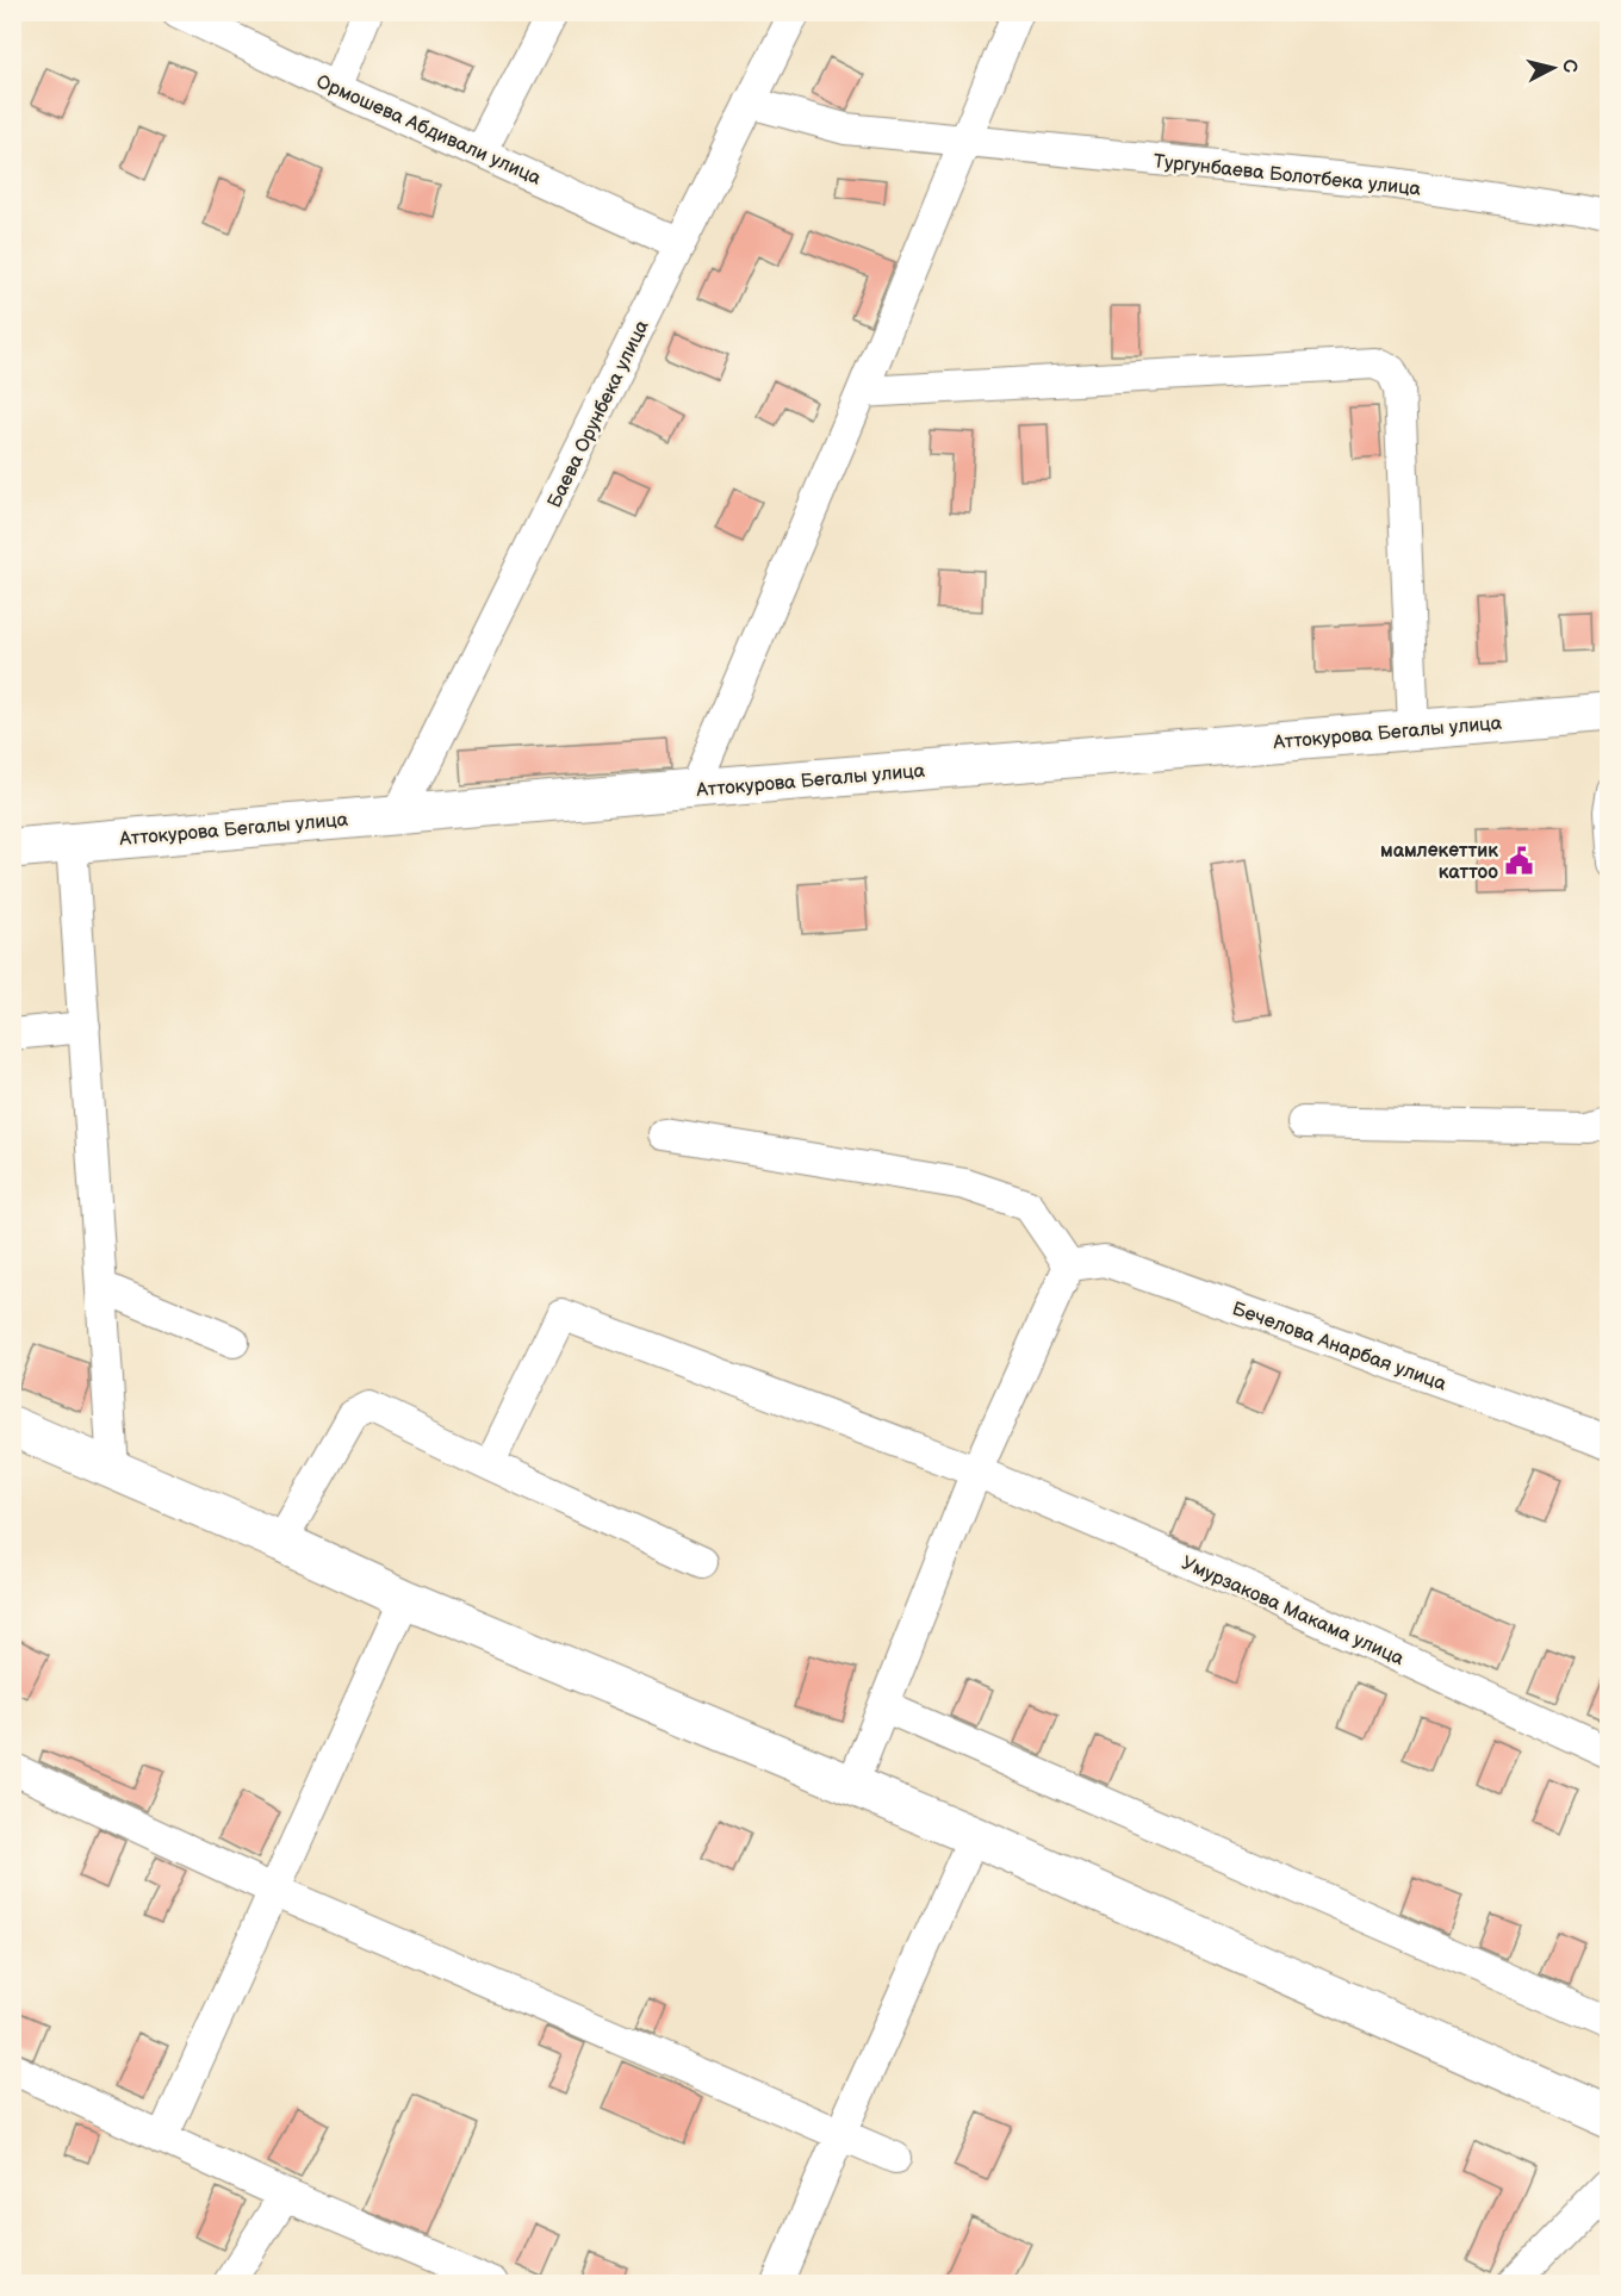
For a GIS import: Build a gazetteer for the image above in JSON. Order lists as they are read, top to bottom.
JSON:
{
  "streets": {
    "main road": ["Аттокурова Бегалы улица"],
    "street": [
      "Ормошева Абдивали улица",
      "Тургунбаева Болотбека улица",
      "Баева Орунбека улица",
      "Бечелова Анарбая улица",
      "Умурзакова Макама улица"
    ]
  },
  "crossings": [
    ["Ормошева Абдивали улица", "Баева Орунбека улица"],
    ["Тургунбаева Болотбека улица", "Баева Орунбека улица"],
    ["Баева Орунбека улица", "Аттокурова Бегалы улица"]
  ],
  "places": {
    "public building": ["мамлекеттик каттоо"]
  },
  "north": "right"
}
